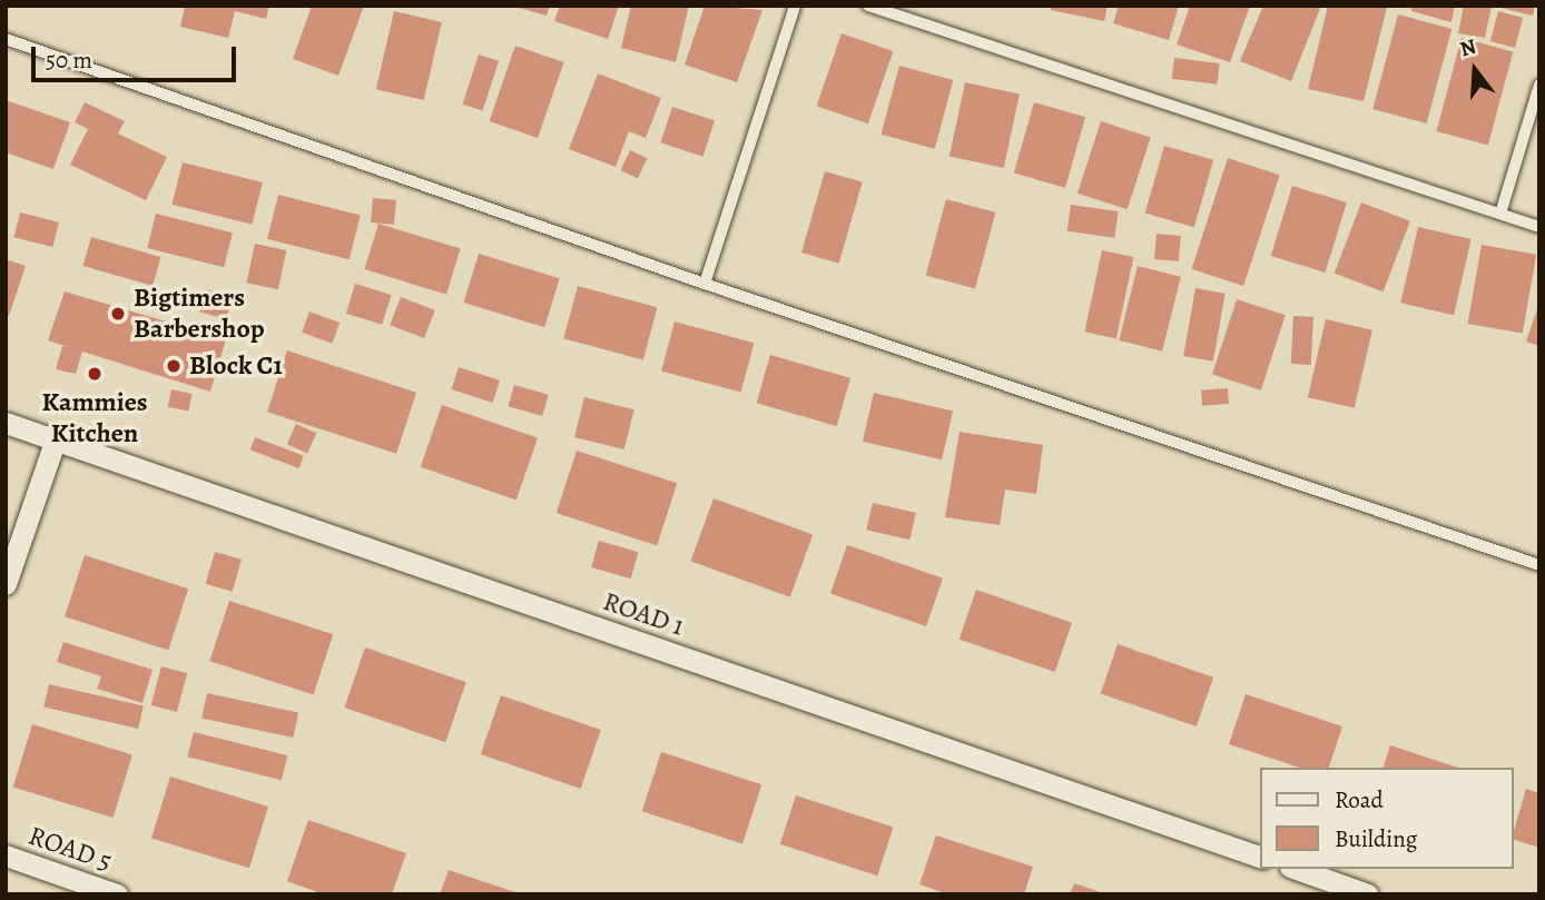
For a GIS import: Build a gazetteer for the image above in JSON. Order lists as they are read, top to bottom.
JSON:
{
  "streets": {
    "street": ["ROAD 1", "ROAD 5"]
  },
  "places": ["Bigtimers Barbershop", "Block C1", "Kammies Kitchen"],
  "legend": ["Road", "Building"],
  "scale_bar": "50 m",
  "north": "top"
}
